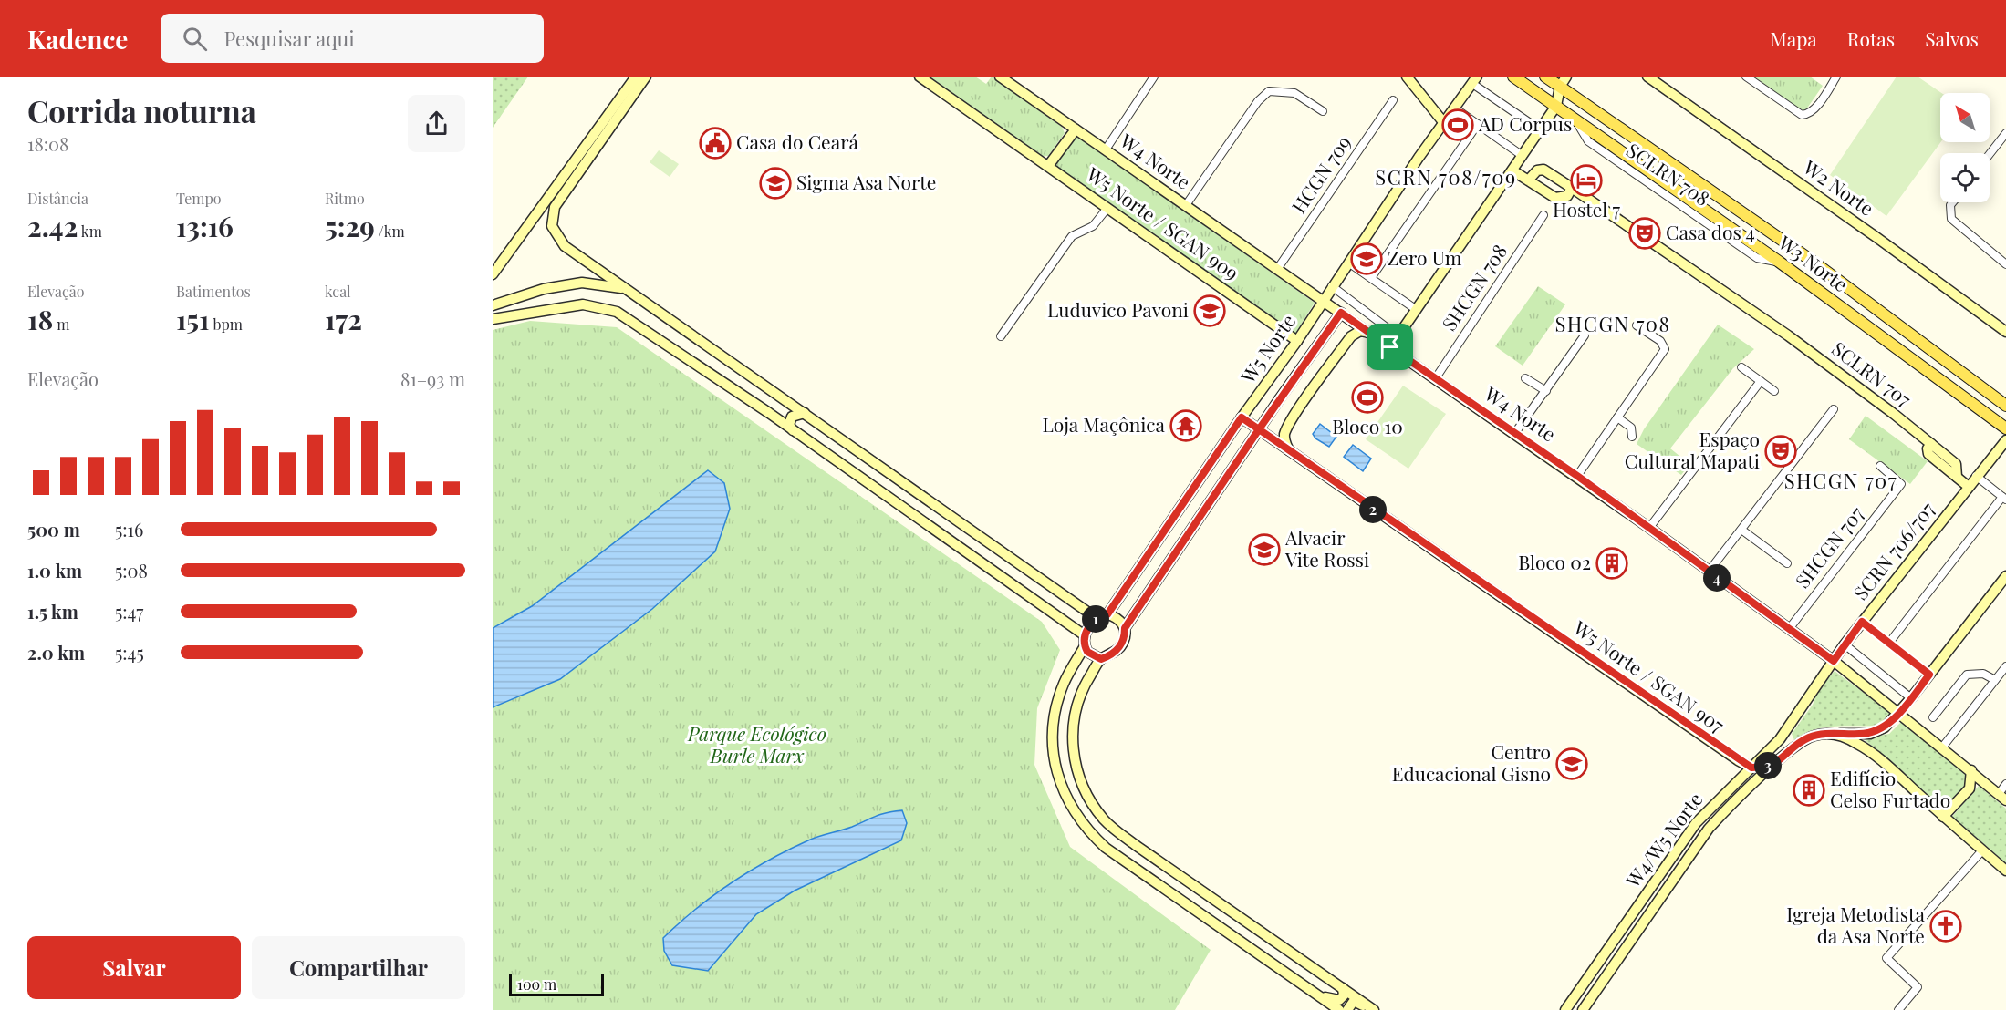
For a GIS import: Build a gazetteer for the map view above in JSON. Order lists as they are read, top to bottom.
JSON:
{
  "streets": {
    "main road": [
      "W4 Norte",
      "W2 Norte",
      "W5 Norte / SGAN 909",
      "W3 Norte",
      "W5 Norte",
      "SCLRN 707",
      "SCRN 706/707",
      "W5 Norte / SGAN 907",
      "W4/W5 Norte"
    ],
    "street": [
      "HCGN 709",
      "SCLRN 708",
      "SHCGN 708",
      "SHCGN 707"
    ]
  },
  "crossings": [
    ["W4 Norte", "HCGN 709"],
    ["W4 Norte", "SHCGN 708"],
    ["W4 Norte", "W5 Norte"],
    ["W4 Norte", "SHCGN 707"],
    ["W4 Norte", "W4/W5 Norte"],
    ["SCLRN 708", "W3 Norte"],
    ["W5 Norte / SGAN 909", "W5 Norte"],
    ["W5 Norte", "W5 Norte / SGAN 907"],
    ["SCLRN 707", "SCRN 706/707"],
    ["SCRN 706/707", "W4/W5 Norte"],
    ["W5 Norte / SGAN 907", "W4/W5 Norte"]
  ],
  "districts": ["SCRN 708/709", "SHCGN 708", "SHCGN 707"],
  "parks": ["Parque Ecológico Burle Marx"],
  "places": {
    "sports": ["AD Corpus", "Bloco 10"],
    "public building": ["Casa do Ceará"],
    "hotel": ["Hostel 7"],
    "school or university": [
      "Sigma Asa Norte",
      "Zero Um",
      "Luduvico Pavoni",
      "Alvacir Vite Rossi",
      "Centro Educacional Gisno"
    ],
    "theatre": ["Casa dos 4", "Espaço Cultural Mapati"],
    "temple": ["Loja Maçônica"],
    "building": ["Bloco 02", "Edifício Celso Furtado"],
    "church": ["Igreja Metodista da Asa Norte"]
  },
  "scale_bar": "100 m",
  "north": "top left",
  "page": {
    "header": "Kadence",
    "search": "Pesquisar aqui",
    "nav": ["Mapa", "Rotas", "Salvos"],
    "heading": ["Corrida noturna", "18:08"],
    "stats": [
      ["Distância", "2.42 km"],
      ["Tempo", "13:16"],
      ["Ritmo", "5:29 /km"],
      ["Elevação", "18 m"],
      ["Batimentos", "151 bpm"],
      ["kcal", "172"]
    ],
    "chart": ["Elevação", "81–93 m"],
    "pins": [
      "2",
      "4",
      "1",
      "3"
    ],
    "list": [
      {
        "name": "500 m",
        "note": "5:16"
      },
      {
        "name": "1.0 km",
        "note": "5:08"
      },
      {
        "name": "1.5 km",
        "note": "5:47"
      },
      {
        "name": "2.0 km",
        "note": "5:45"
      }
    ],
    "buttons": ["Salvar", "Compartilhar"],
    "scale": "100 m"
  }
}
